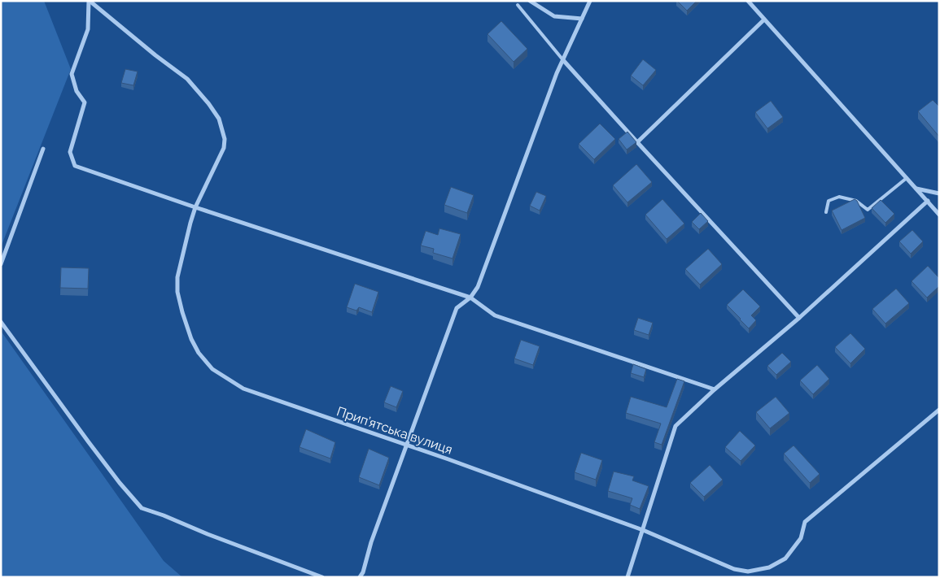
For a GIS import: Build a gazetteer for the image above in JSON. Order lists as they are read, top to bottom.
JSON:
{
  "streets": {
    "street": ["Прип’ятська вулиця"]
  }
}
